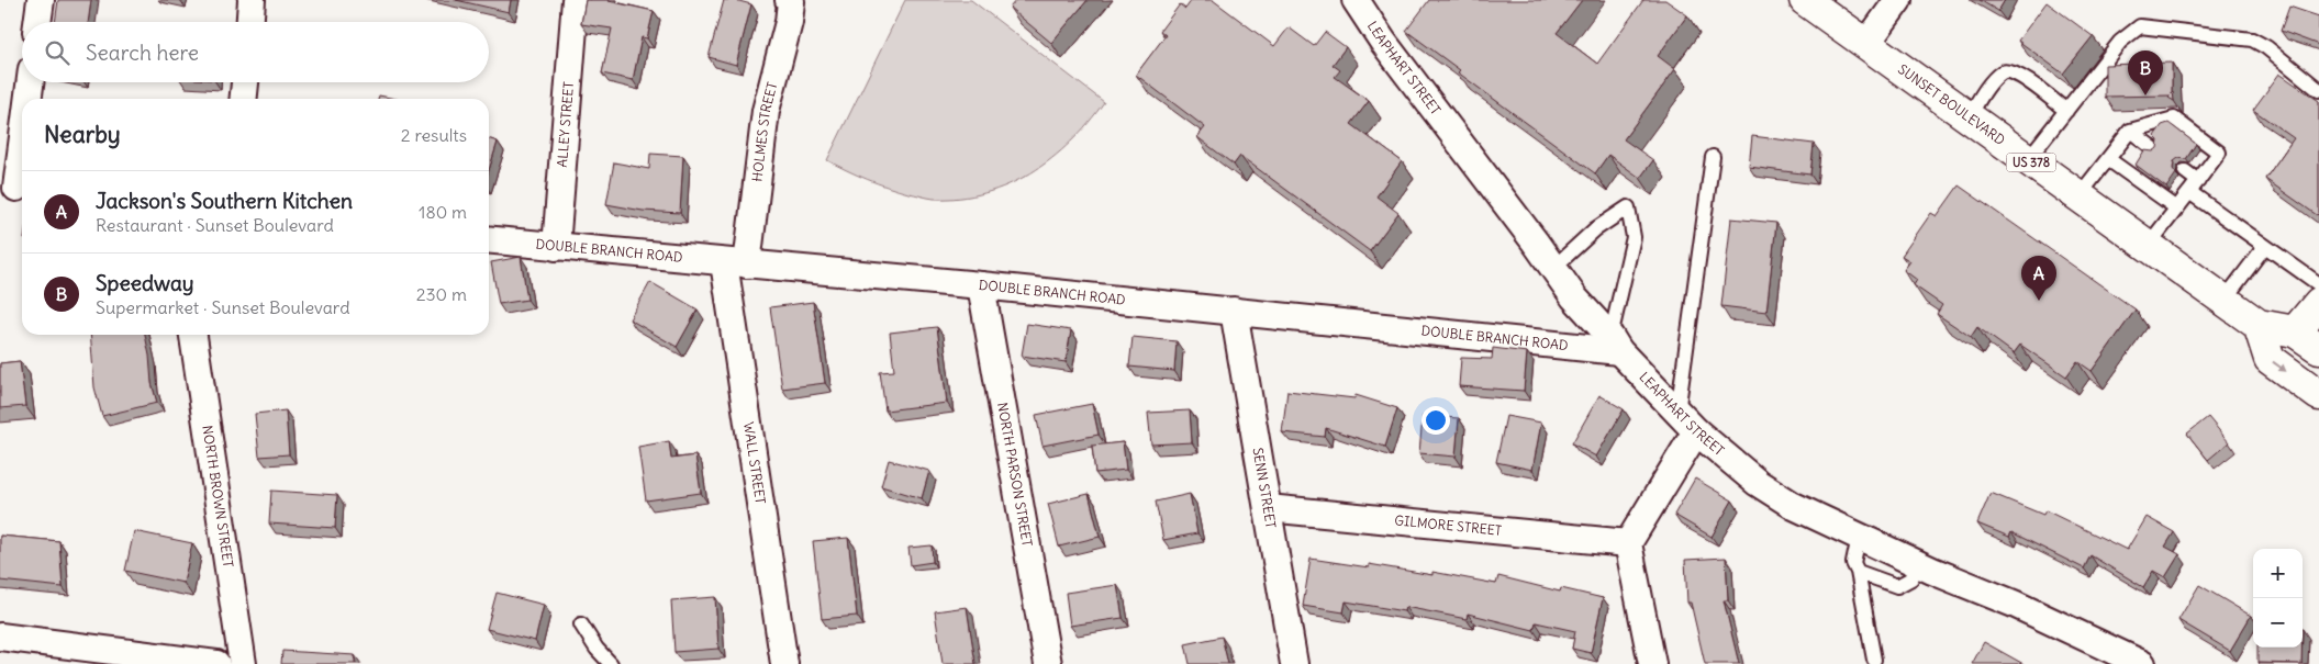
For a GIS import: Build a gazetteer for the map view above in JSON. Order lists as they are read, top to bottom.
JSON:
{
  "streets": {
    "main road": ["SUNSET BOULEVARD", "US 378"],
    "street": [
      "LEAPHART STREET",
      "ALLEY STREET",
      "HOLMES STREET",
      "DOUBLE BRANCH ROAD",
      "WALL STREET",
      "NORTH PARSON STREET",
      "SENN STREET",
      "NORTH BROWN STREET",
      "GILMORE STREET"
    ]
  },
  "crossings": [
    ["LEAPHART STREET", "DOUBLE BRANCH ROAD"],
    ["ALLEY STREET", "DOUBLE BRANCH ROAD"],
    ["HOLMES STREET", "DOUBLE BRANCH ROAD"],
    ["HOLMES STREET", "WALL STREET"],
    ["DOUBLE BRANCH ROAD", "WALL STREET"],
    ["DOUBLE BRANCH ROAD", "NORTH PARSON STREET"],
    ["DOUBLE BRANCH ROAD", "SENN STREET"],
    ["SENN STREET", "GILMORE STREET"]
  ],
  "page": {
    "search": "Search here",
    "pins": ["B", "A"],
    "heading": ["Nearby", "2 results"],
    "list": [
      {
        "mark": "A",
        "name": "Jackson's Southern Kitchen",
        "note": "Restaurant · Sunset Boulevard",
        "value": "180 m"
      },
      {
        "mark": "B",
        "name": "Speedway",
        "note": "Supermarket · Sunset Boulevard",
        "value": "230 m"
      }
    ],
    "map_buttons": ["+", "−"]
  }
}
